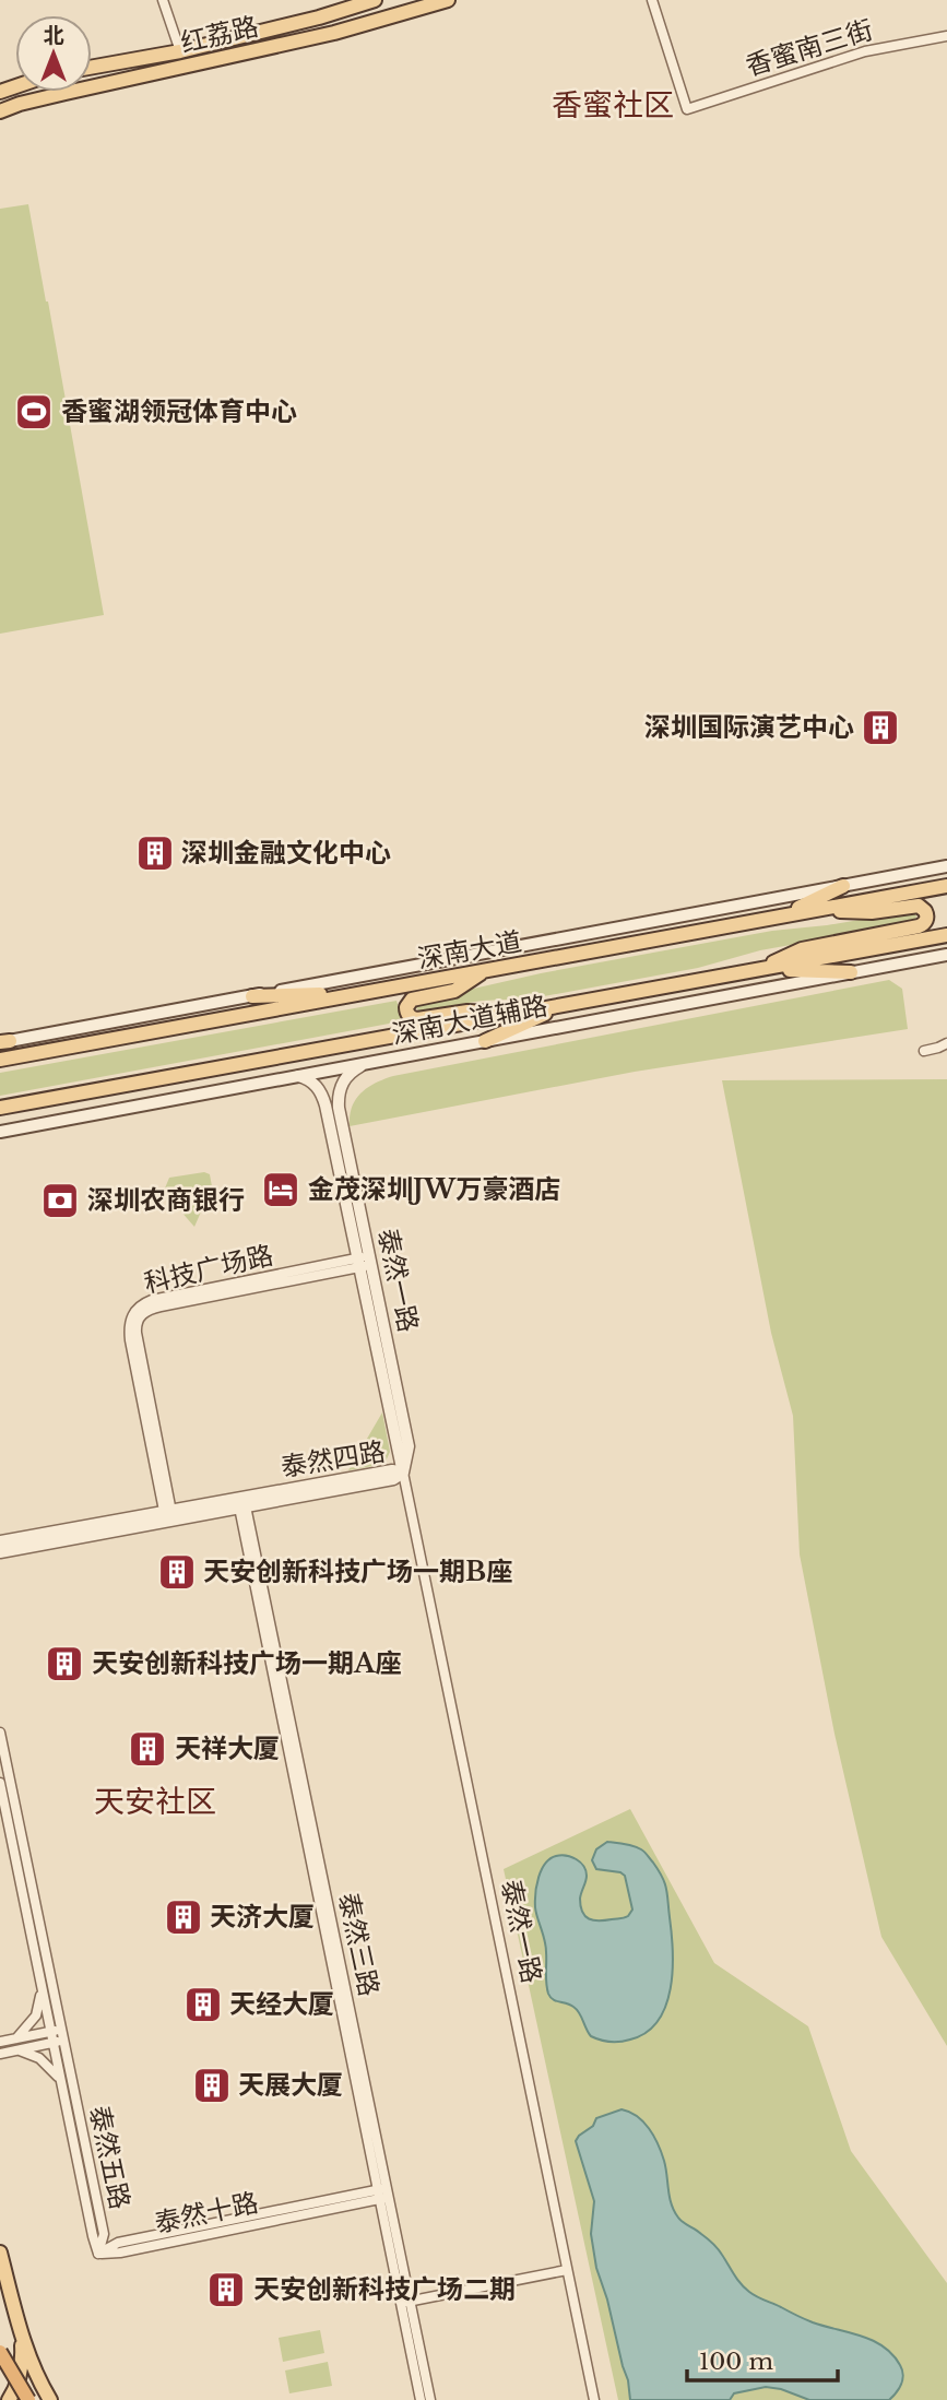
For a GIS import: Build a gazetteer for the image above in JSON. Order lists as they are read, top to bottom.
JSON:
{
  "streets": {
    "main road": ["红荔路", "深南大道", "深南大道辅路"],
    "street": [
      "香蜜南三街",
      "科技广场路",
      "泰然一路",
      "泰然四路",
      "泰然三路",
      "泰然五路",
      "泰然十路"
    ]
  },
  "crossings": [
    ["深南大道辅路", "泰然一路"],
    ["科技广场路", "泰然一路"],
    ["科技广场路", "泰然四路"],
    ["泰然一路", "泰然四路"],
    ["泰然四路", "泰然三路"],
    ["泰然三路", "泰然十路"],
    ["泰然五路", "泰然十路"]
  ],
  "districts": ["香蜜社区", "天安社区"],
  "places": {
    "sports": ["香蜜湖领冠体育中心"],
    "building": [
      "深圳国际演艺中心",
      "深圳金融文化中心",
      "天安创新科技广场一期B座",
      "天安创新科技广场一期A座",
      "天祥大厦",
      "天济大厦",
      "天经大厦",
      "天展大厦",
      "天安创新科技广场二期"
    ],
    "hotel": ["金茂深圳JW万豪酒店"],
    "bank": ["深圳农商银行"]
  },
  "scale_bar": "100 m",
  "north": "top"
}
